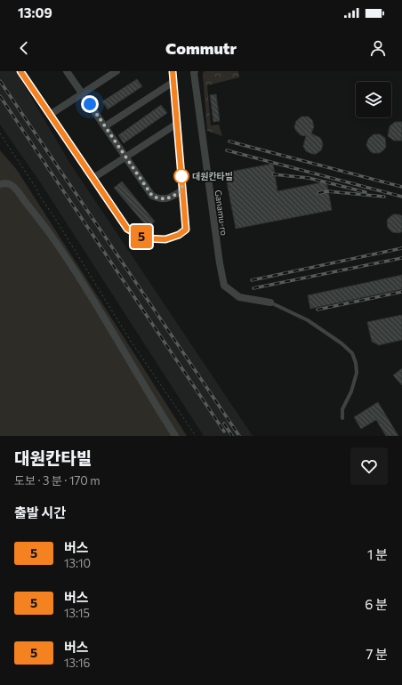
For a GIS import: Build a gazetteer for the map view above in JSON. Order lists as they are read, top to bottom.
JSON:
{
  "streets": {
    "street": ["Ganamu-ro"]
  },
  "places": ["대원칸타빌"],
  "lines": ["bus line 5"],
  "page": {
    "status": "13:09",
    "header": "Commutr",
    "on_map": "5",
    "heading": [
      ["대원칸타빌", "도보 · 3 분 · 170 m"],
      "출발 시간"
    ],
    "list": [
      {
        "mark": "5",
        "name": "버스",
        "note": "13:10",
        "value": "1 분"
      },
      {
        "mark": "5",
        "name": "버스",
        "note": "13:15",
        "value": "6 분"
      },
      {
        "mark": "5",
        "name": "버스",
        "note": "13:16",
        "value": "7 분"
      }
    ]
  }
}
